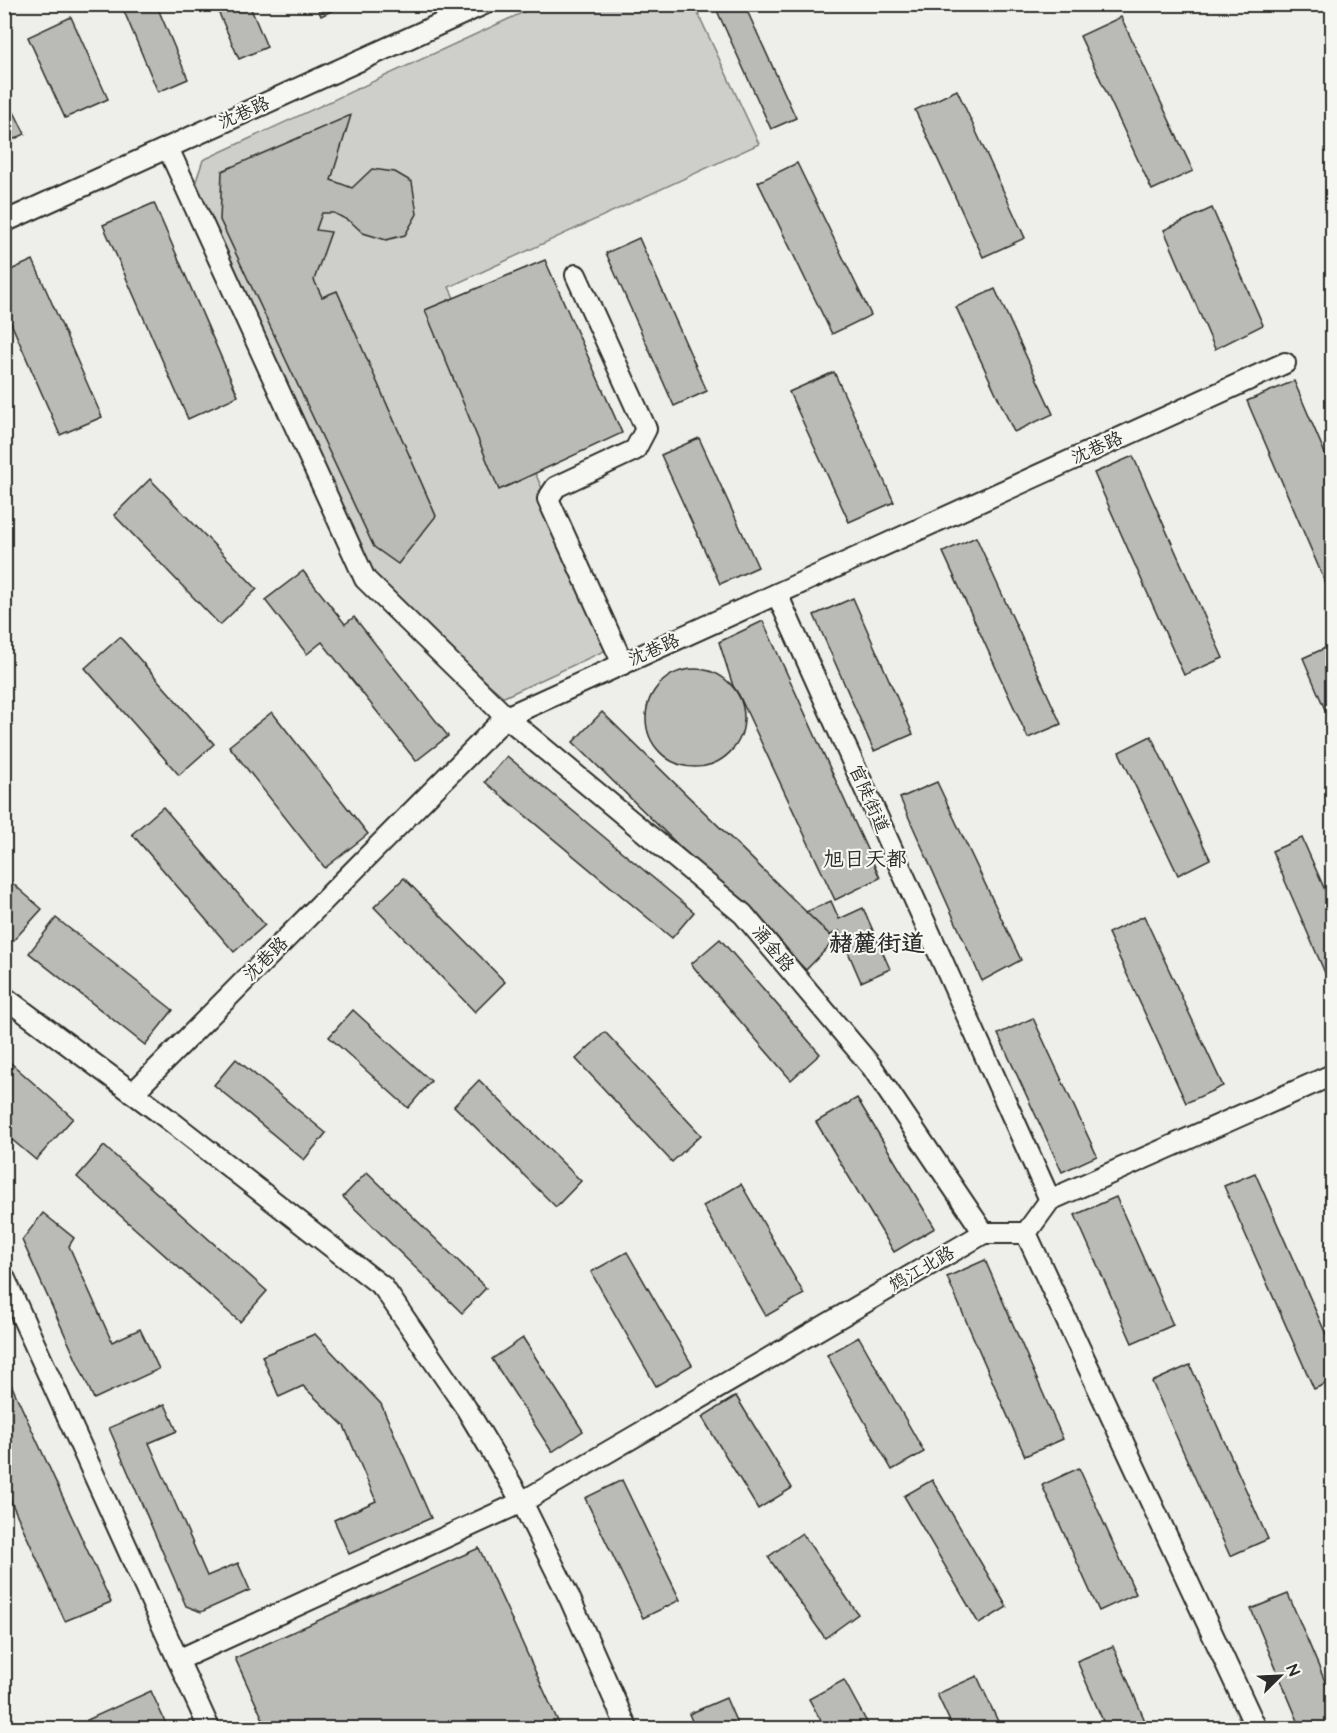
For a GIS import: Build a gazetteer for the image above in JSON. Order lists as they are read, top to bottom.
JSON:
{
  "streets": {
    "street": [
      "沈巷路",
      "官陡街道",
      "涌金路",
      "鸩江北路"
    ]
  },
  "crossings": [
    ["沈巷路", "官陡街道"],
    ["沈巷路", "涌金路"],
    ["涌金路", "鸩江北路"]
  ],
  "districts": ["旭日天都", "赭麓街道"],
  "north": "top right"
}
